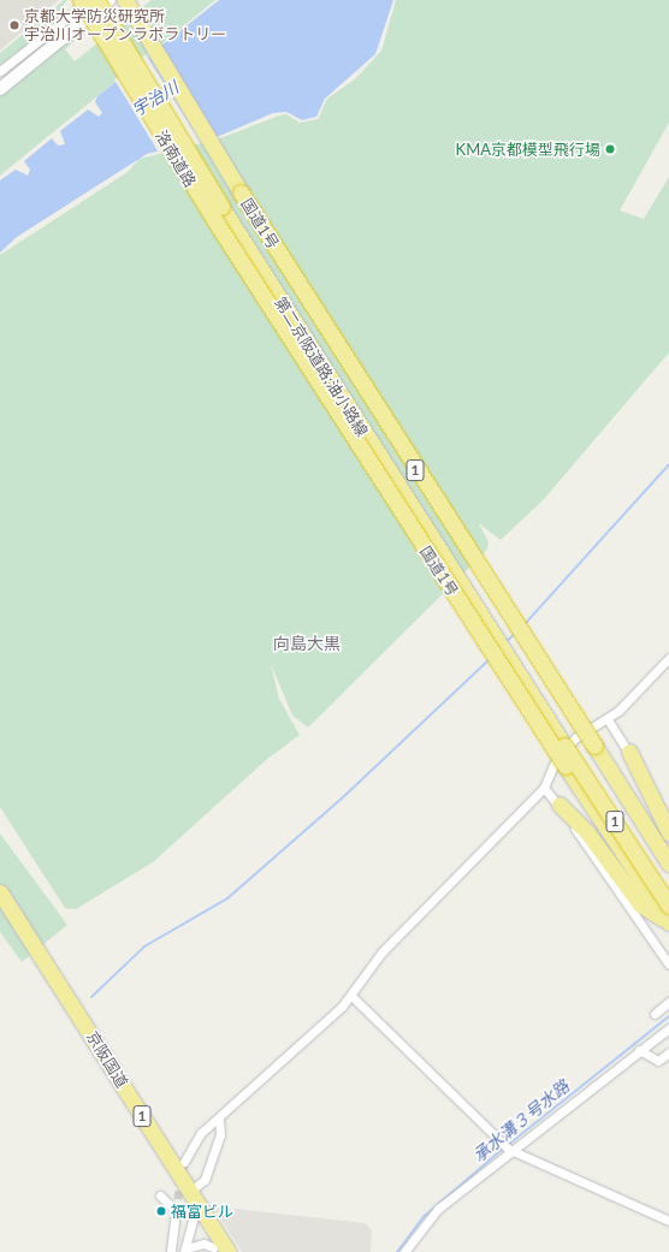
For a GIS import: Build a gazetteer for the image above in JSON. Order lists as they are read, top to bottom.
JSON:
{
  "streets": {
    "highway": [
      "洛南道路",
      "国道1号",
      "第二京阪道路;油小路線",
      "1",
      "京阪国道"
    ]
  },
  "crossings": [
    ["洛南道路", "国道1号"],
    ["第二京阪道路;油小路線", "1"]
  ],
  "districts": ["向島大黒"],
  "water": ["宇治川", "承水溝３号水路"],
  "places": ["京都大学防災研究所 宇治川オープンラボラトリー", "KMA京都模型飛行場", "福富ビル"]
}
